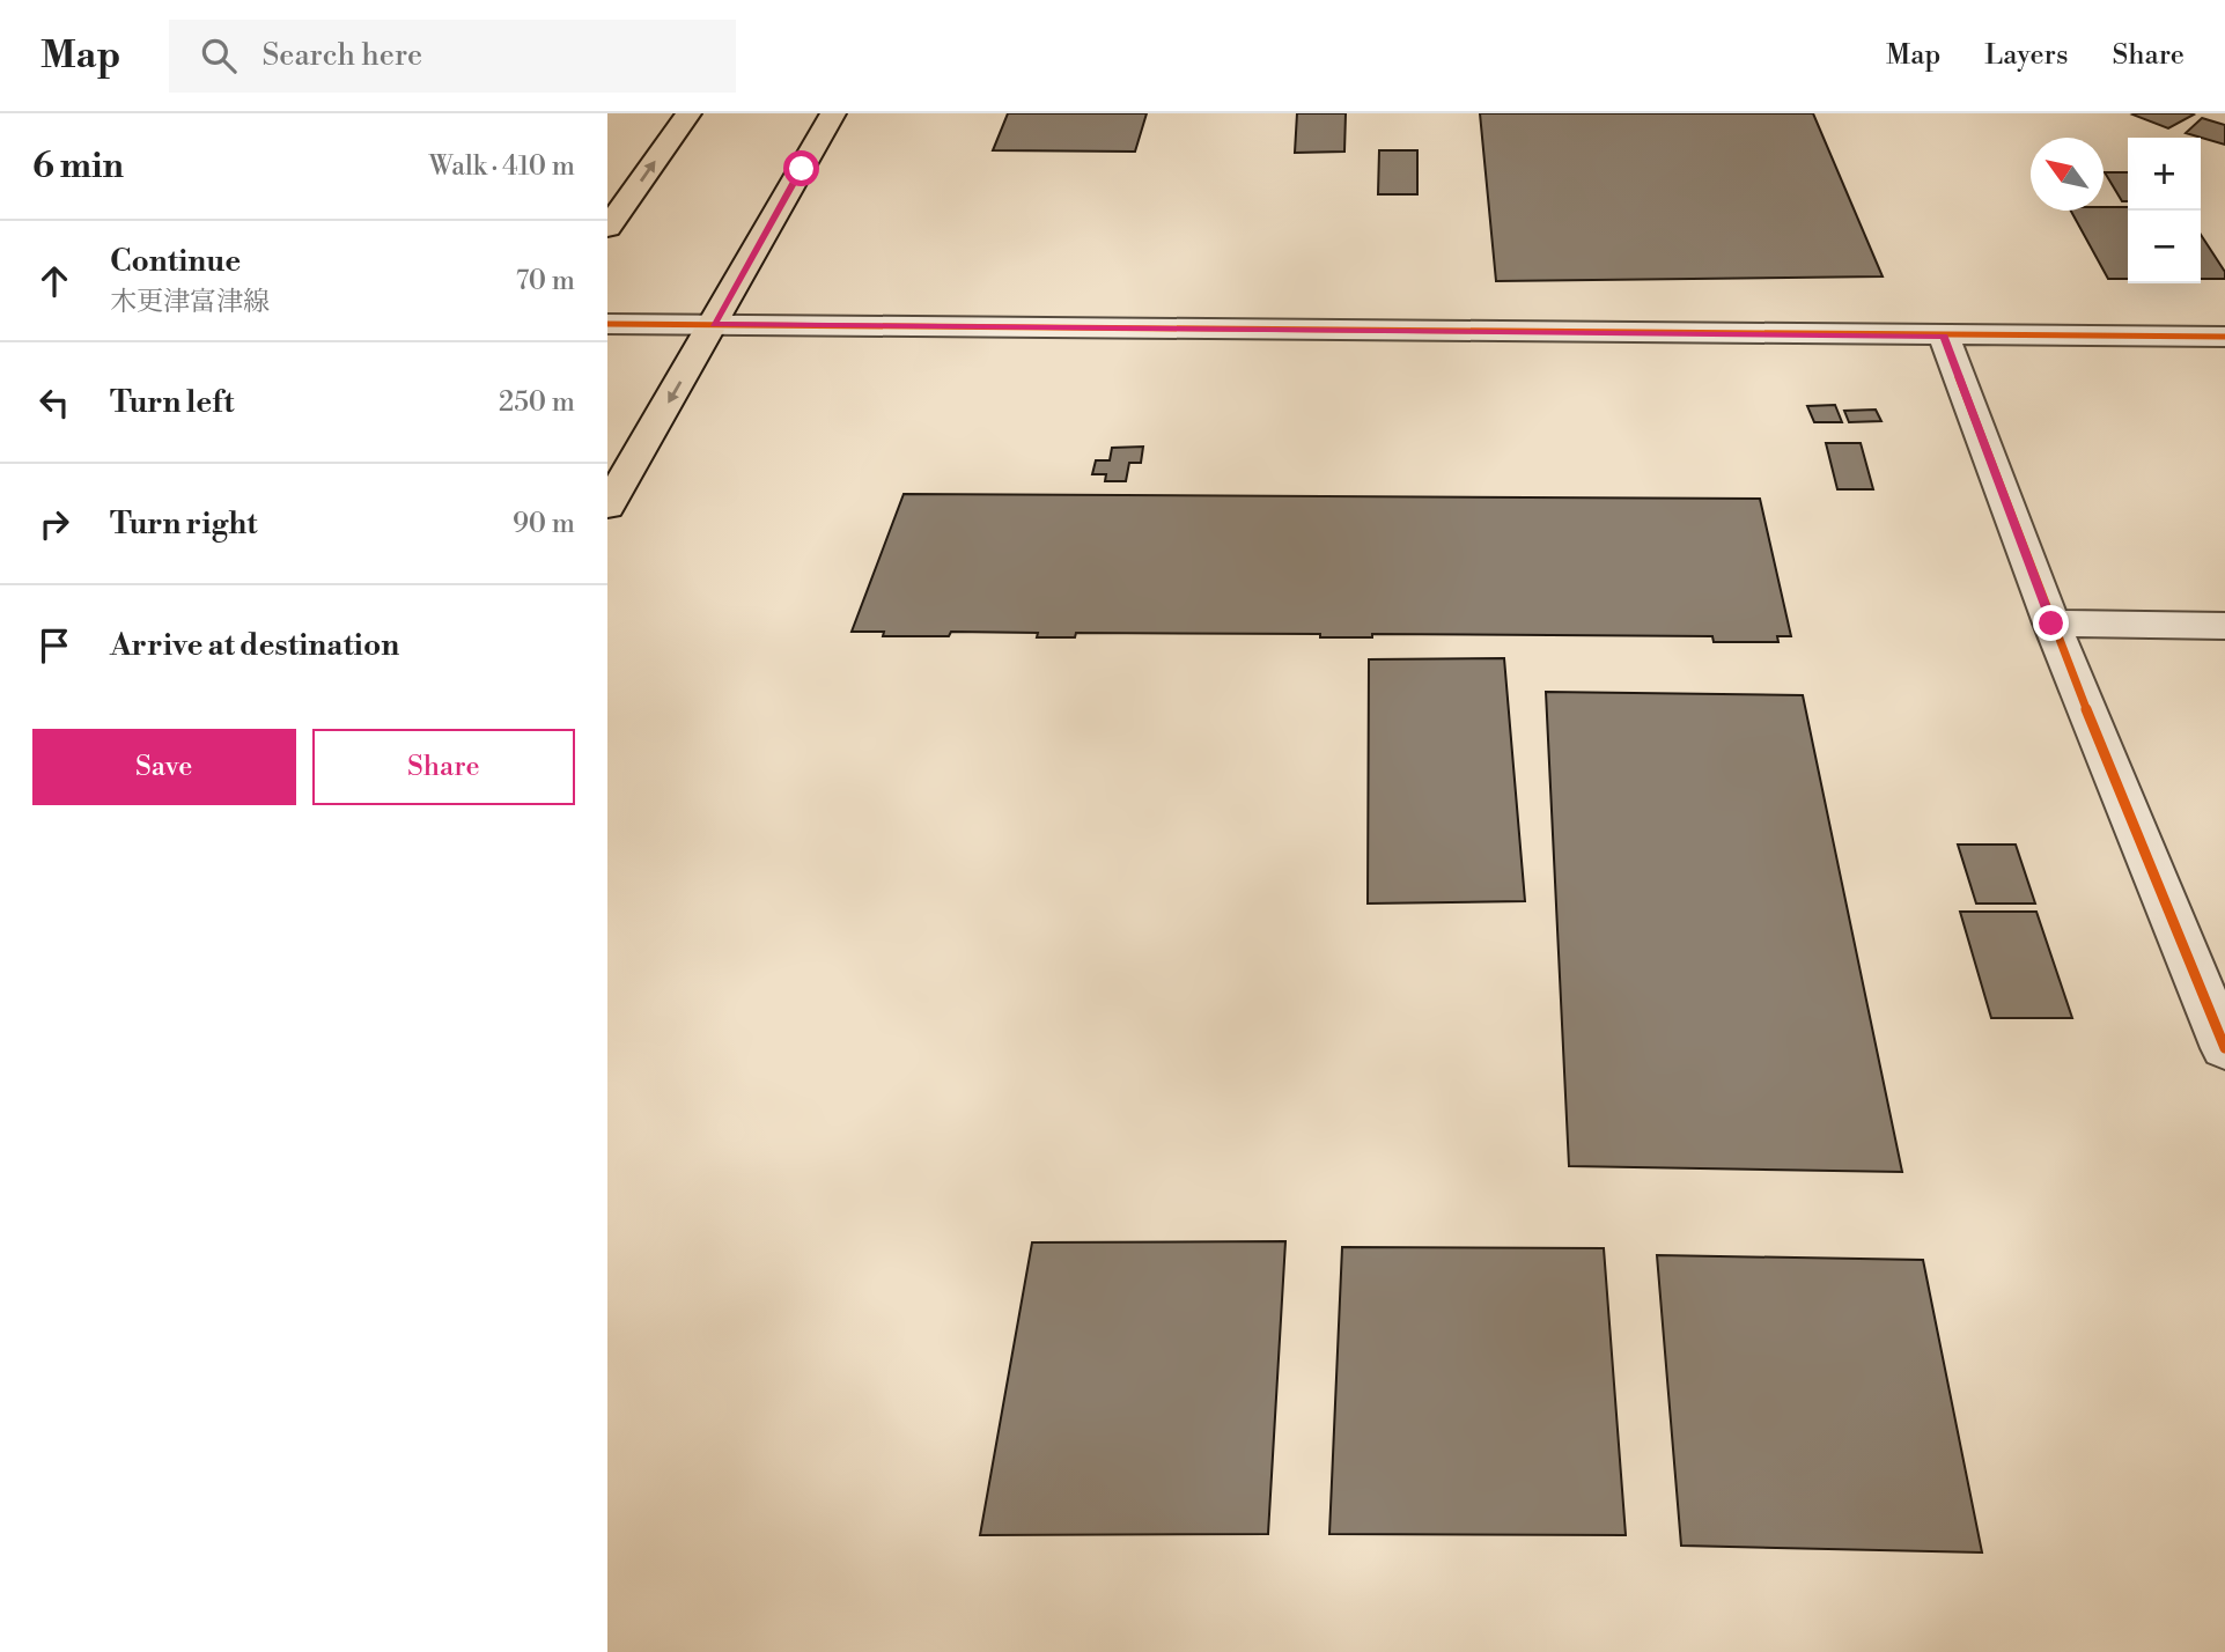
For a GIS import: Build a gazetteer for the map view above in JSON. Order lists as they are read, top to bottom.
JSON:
{
  "north": "top left",
  "page": {
    "header": "Map",
    "search": "Search here",
    "nav": ["Map", "Layers", "Share"],
    "heading": ["6 min", "Walk · 410 m"],
    "map_buttons": ["+", "−"],
    "list": [
      ["Continue", "木更津富津線", "70 m"],
      ["Turn left", "250 m"],
      ["Turn right", "90 m"],
      "Arrive at destination"
    ],
    "buttons": ["Save", "Share"]
  }
}
